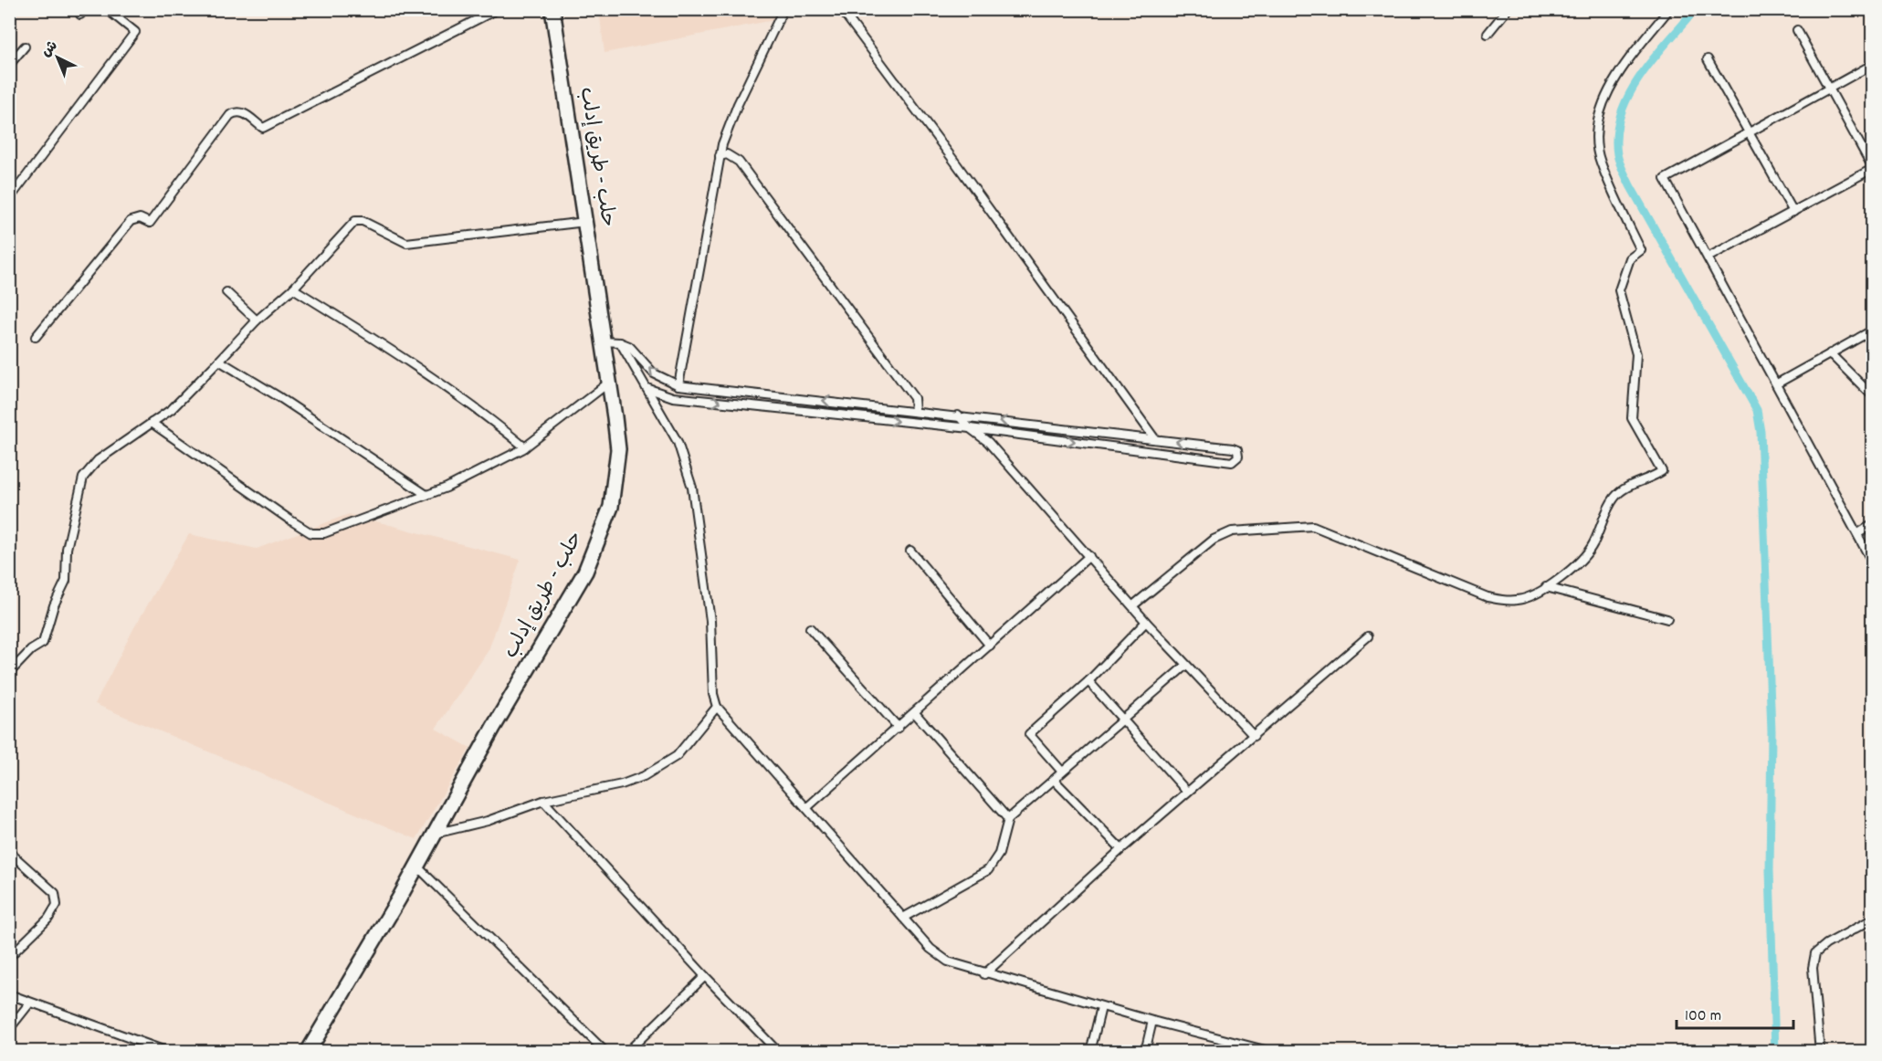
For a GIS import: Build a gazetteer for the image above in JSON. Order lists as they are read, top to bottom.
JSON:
{
  "streets": {
    "highway": ["حلب - طريق إدلب"]
  },
  "scale_bar": "100 m",
  "north": "top left"
}
